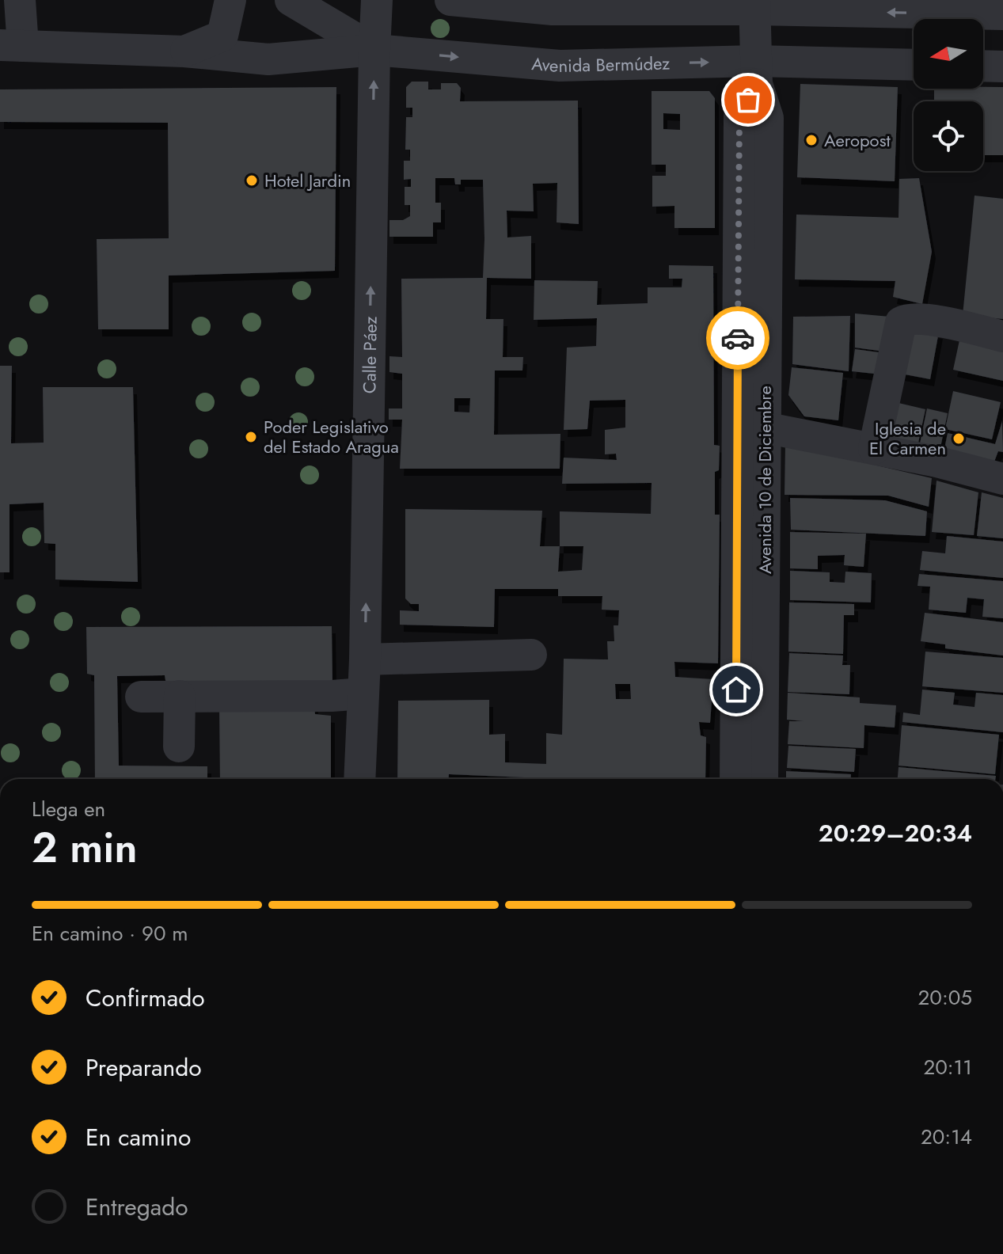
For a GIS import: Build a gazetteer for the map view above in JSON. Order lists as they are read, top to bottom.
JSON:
{
  "streets": {
    "street": ["Avenida Bermúdez", "Calle Páez", "Avenida 10 de Diciembre"]
  },
  "crossings": [
    ["Avenida Bermúdez", "Calle Páez"],
    ["Avenida Bermúdez", "Avenida 10 de Diciembre"]
  ],
  "one_way": ["Calle Páez"],
  "places": [
    "Aeropost",
    "Hotel Jardin",
    "Poder Legislativo del Estado Aragua",
    "Iglesia de El Carmen"
  ],
  "north": "left",
  "page": {
    "heading": ["2 min", "Llega en", "20:29–20:34"],
    "bar": "En camino · 90 m",
    "list": [
      ["Confirmado", "20:05"],
      ["Preparando", "20:11"],
      ["En camino", "20:14"],
      "Entregado"
    ]
  }
}
